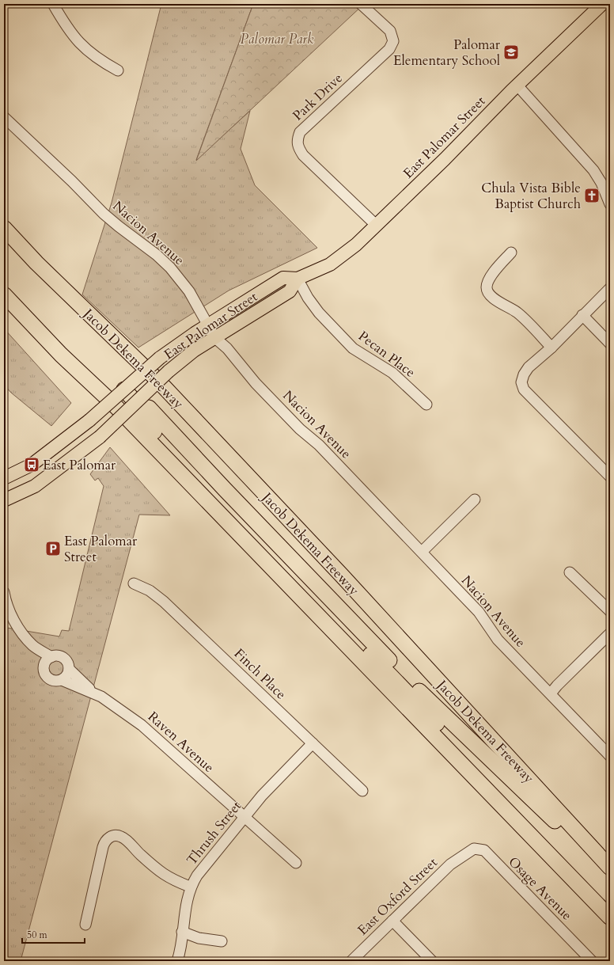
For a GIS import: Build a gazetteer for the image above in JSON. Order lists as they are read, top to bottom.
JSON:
{
  "streets": {
    "highway": ["Jacob Dekema Freeway"],
    "main road": ["East Palomar Street"],
    "street": [
      "Park Drive",
      "Nacion Avenue",
      "Pecan Place",
      "Finch Place",
      "Raven Avenue",
      "Thrush Street",
      "Osage Avenue",
      "East Oxford Street"
    ]
  },
  "crossings": [
    ["Park Drive", "East Palomar Street"],
    ["East Palomar Street", "Nacion Avenue"],
    ["East Palomar Street", "Pecan Place"],
    ["Finch Place", "Thrush Street"],
    ["Raven Avenue", "Thrush Street"],
    ["Osage Avenue", "East Oxford Street"]
  ],
  "parks": ["Palomar Park"],
  "places": {
    "school or university": ["Palomar Elementary School"],
    "church": ["Chula Vista Bible Baptist Church"],
    "bus stop": ["East Palomar"],
    "parking": ["East Palomar Street"]
  },
  "scale_bar": "50 m"
}
